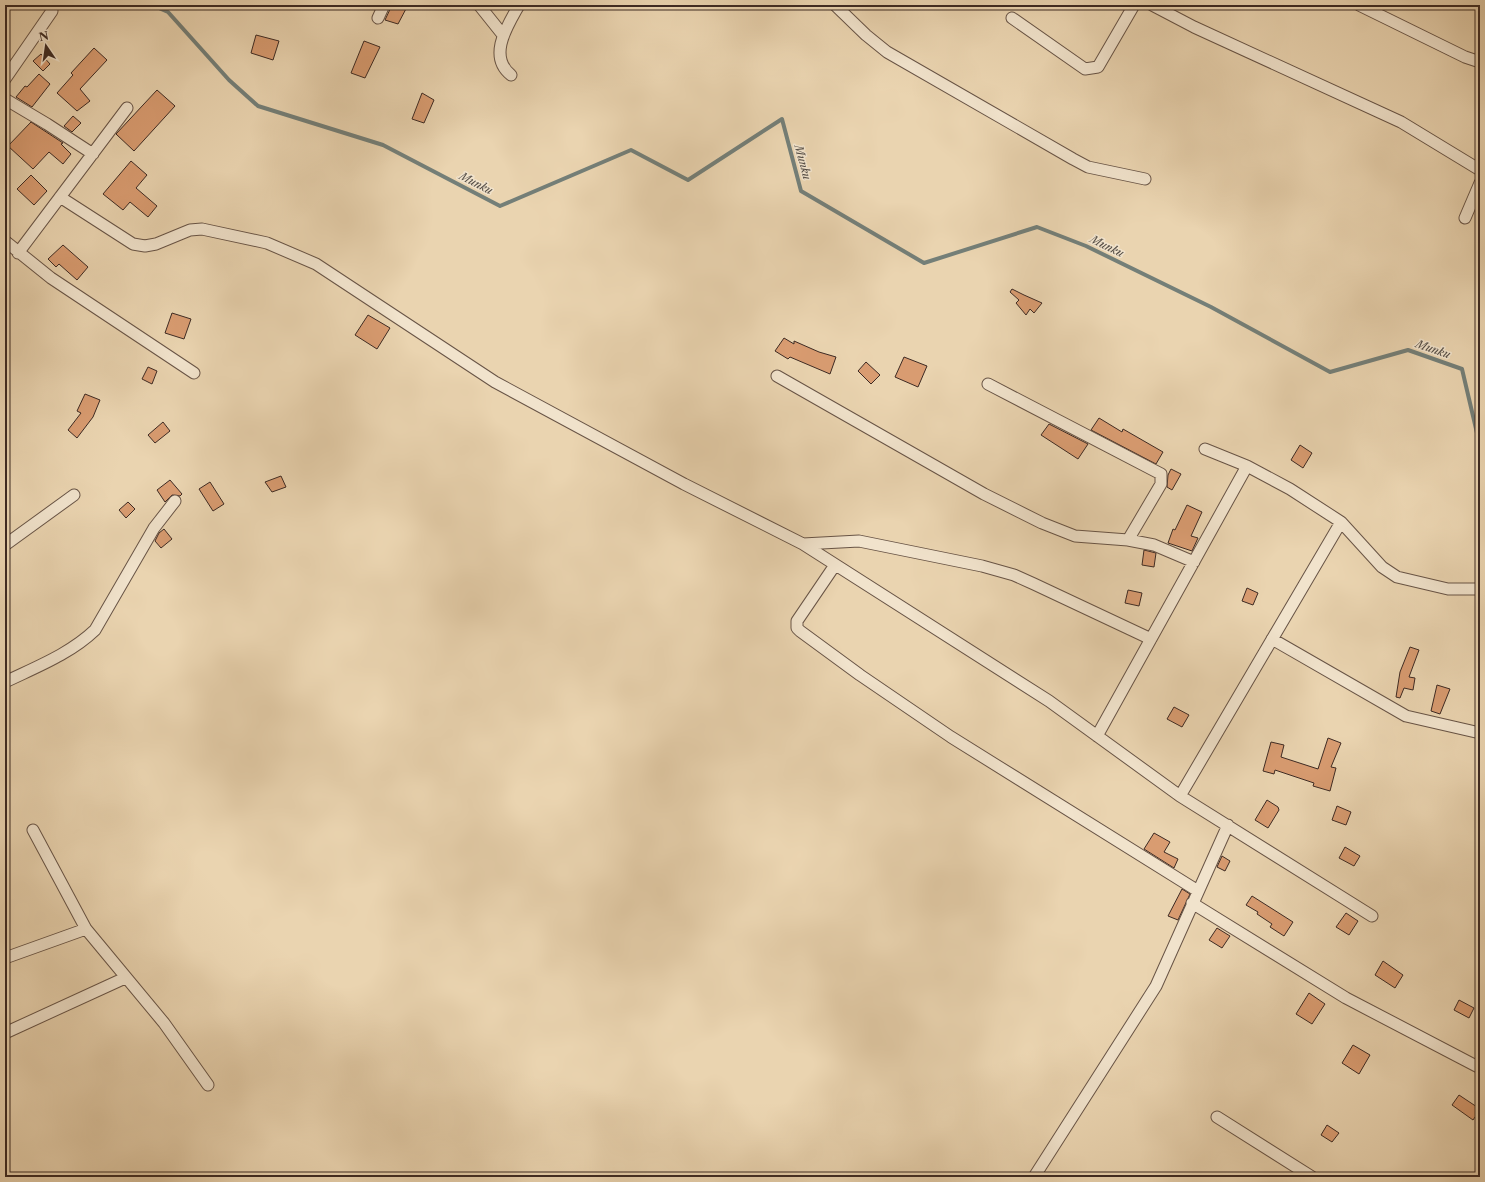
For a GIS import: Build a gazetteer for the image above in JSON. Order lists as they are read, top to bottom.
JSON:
{
  "water": ["Munku"],
  "north": "top"
}
